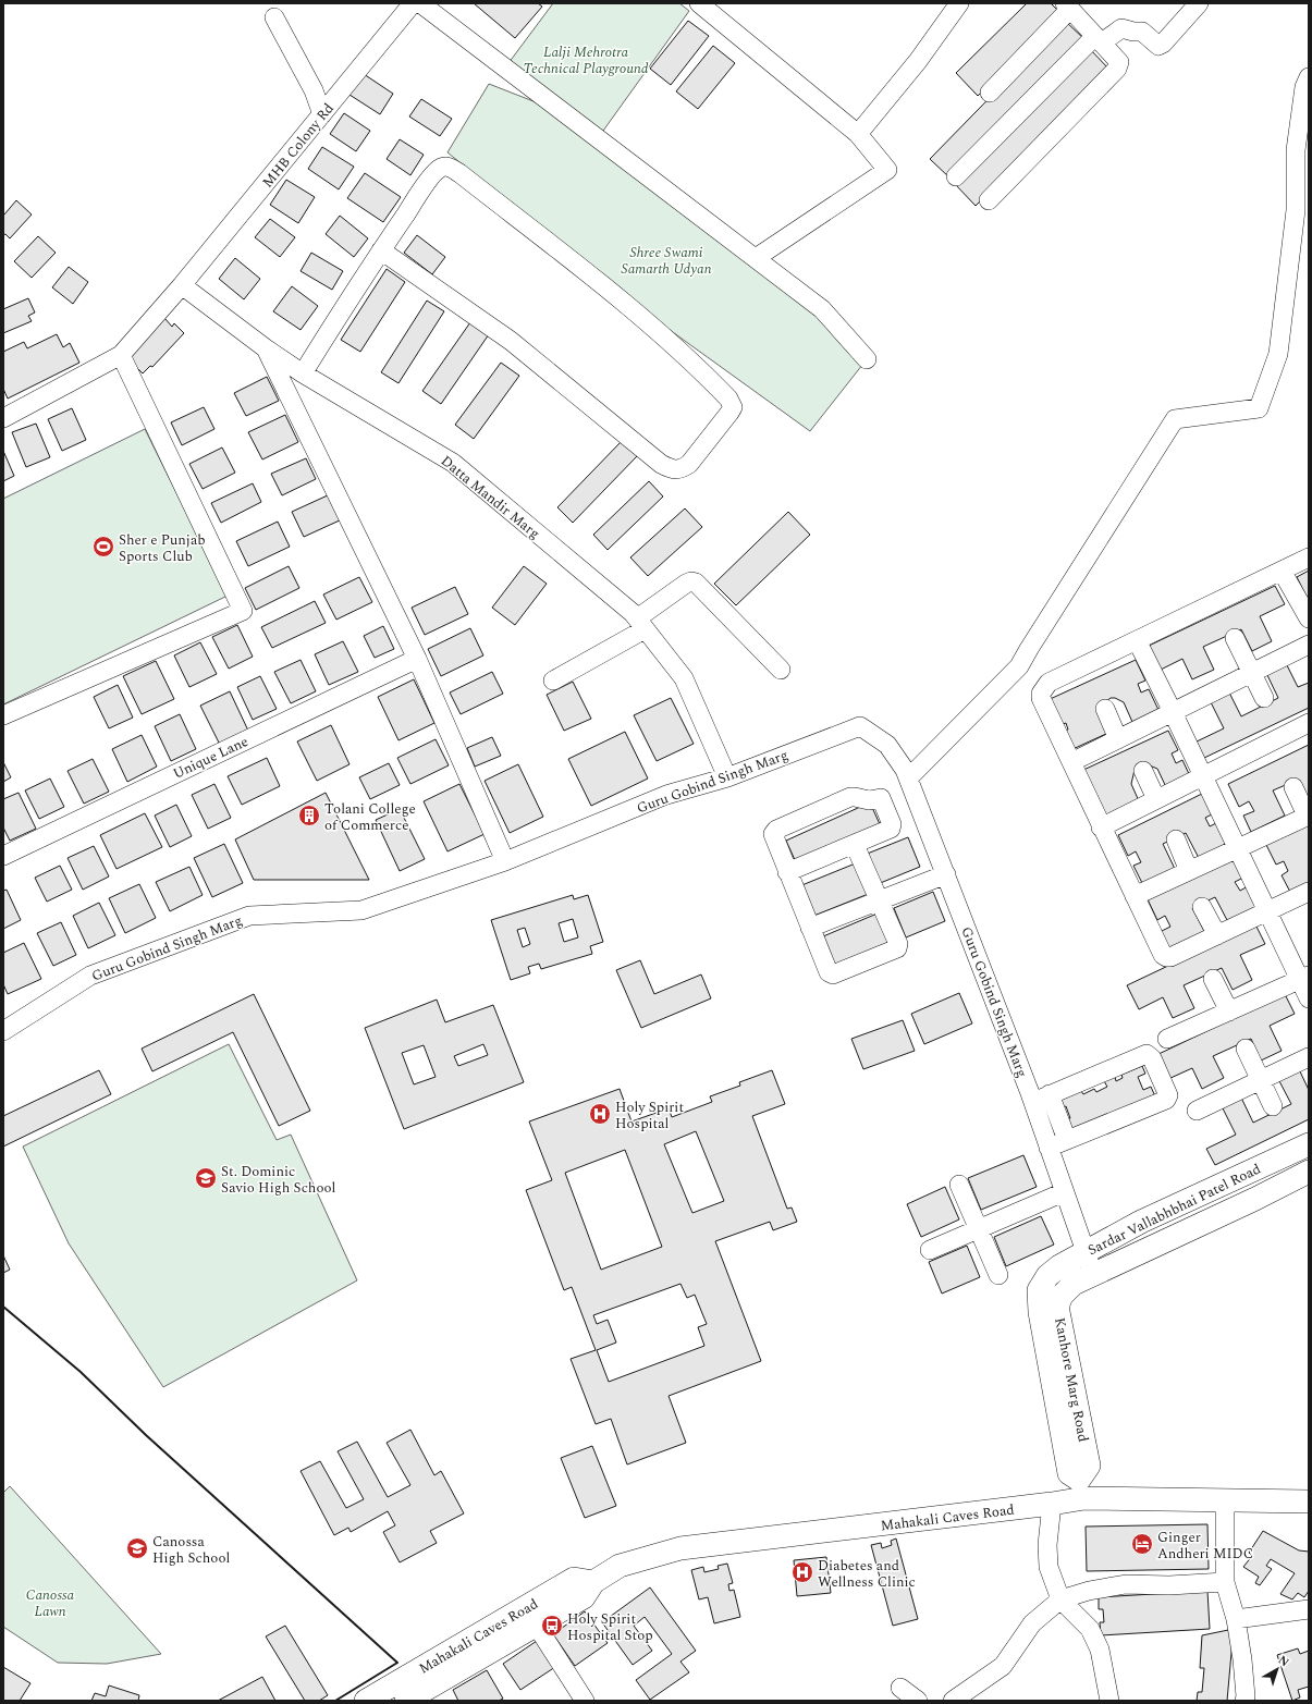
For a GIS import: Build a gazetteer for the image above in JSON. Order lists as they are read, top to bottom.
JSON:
{
  "streets": {
    "main road": ["Sardar Vallabhbhai Patel Road", "Kanhore Marg Road", "Mahakali Caves Road"],
    "street": [
      "MHB Colony Rd",
      "Datta Mandir Marg",
      "Unique Lane",
      "Guru Gobind Singh Marg"
    ]
  },
  "crossings": [
    ["MHB Colony Rd", "Datta Mandir Marg"],
    ["Datta Mandir Marg", "Guru Gobind Singh Marg"],
    ["Guru Gobind Singh Marg", "Sardar Vallabhbhai Patel Road"],
    ["Guru Gobind Singh Marg", "Kanhore Marg Road"],
    ["Sardar Vallabhbhai Patel Road", "Kanhore Marg Road"],
    ["Sardar Vallabhbhai Patel Road", "Mahakali Caves Road"],
    ["Kanhore Marg Road", "Mahakali Caves Road"]
  ],
  "parks": ["Lalji Mehrotra Technical Playground", "Shree Swami Samarth Udyan", "Canossa Lawn"],
  "places": {
    "sports": ["Sher e Punjab Sports Club"],
    "building": ["Tolani College of Commerce"],
    "hospital": ["Holy Spirit Hospital", "Diabetes and Wellness Clinic"],
    "school or university": ["St. Dominic Savio High School", "Canossa High School"],
    "hotel": ["Ginger Andheri MIDC"],
    "bus stop": ["Holy Spirit Hospital Stop"]
  },
  "north": "top right"
}
